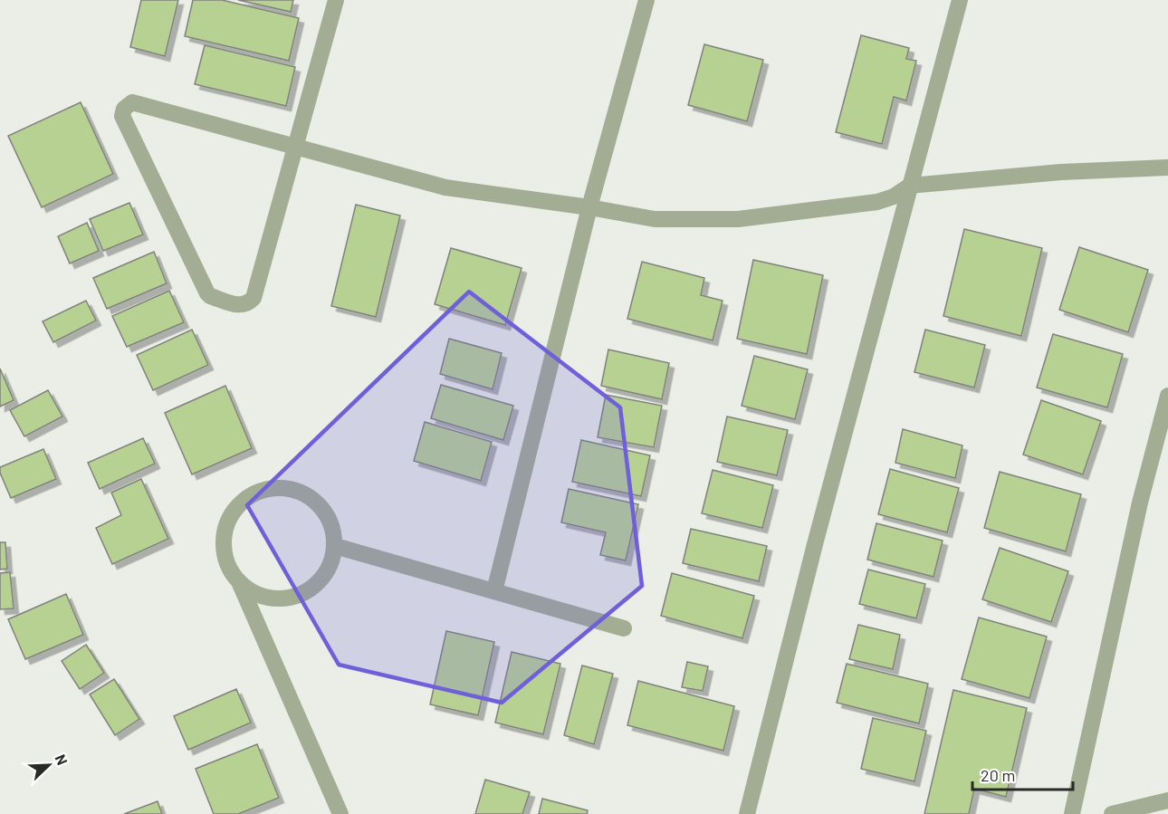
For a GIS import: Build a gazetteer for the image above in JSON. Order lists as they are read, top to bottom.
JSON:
{
  "scale_bar": "20 m",
  "north": "top right"
}
